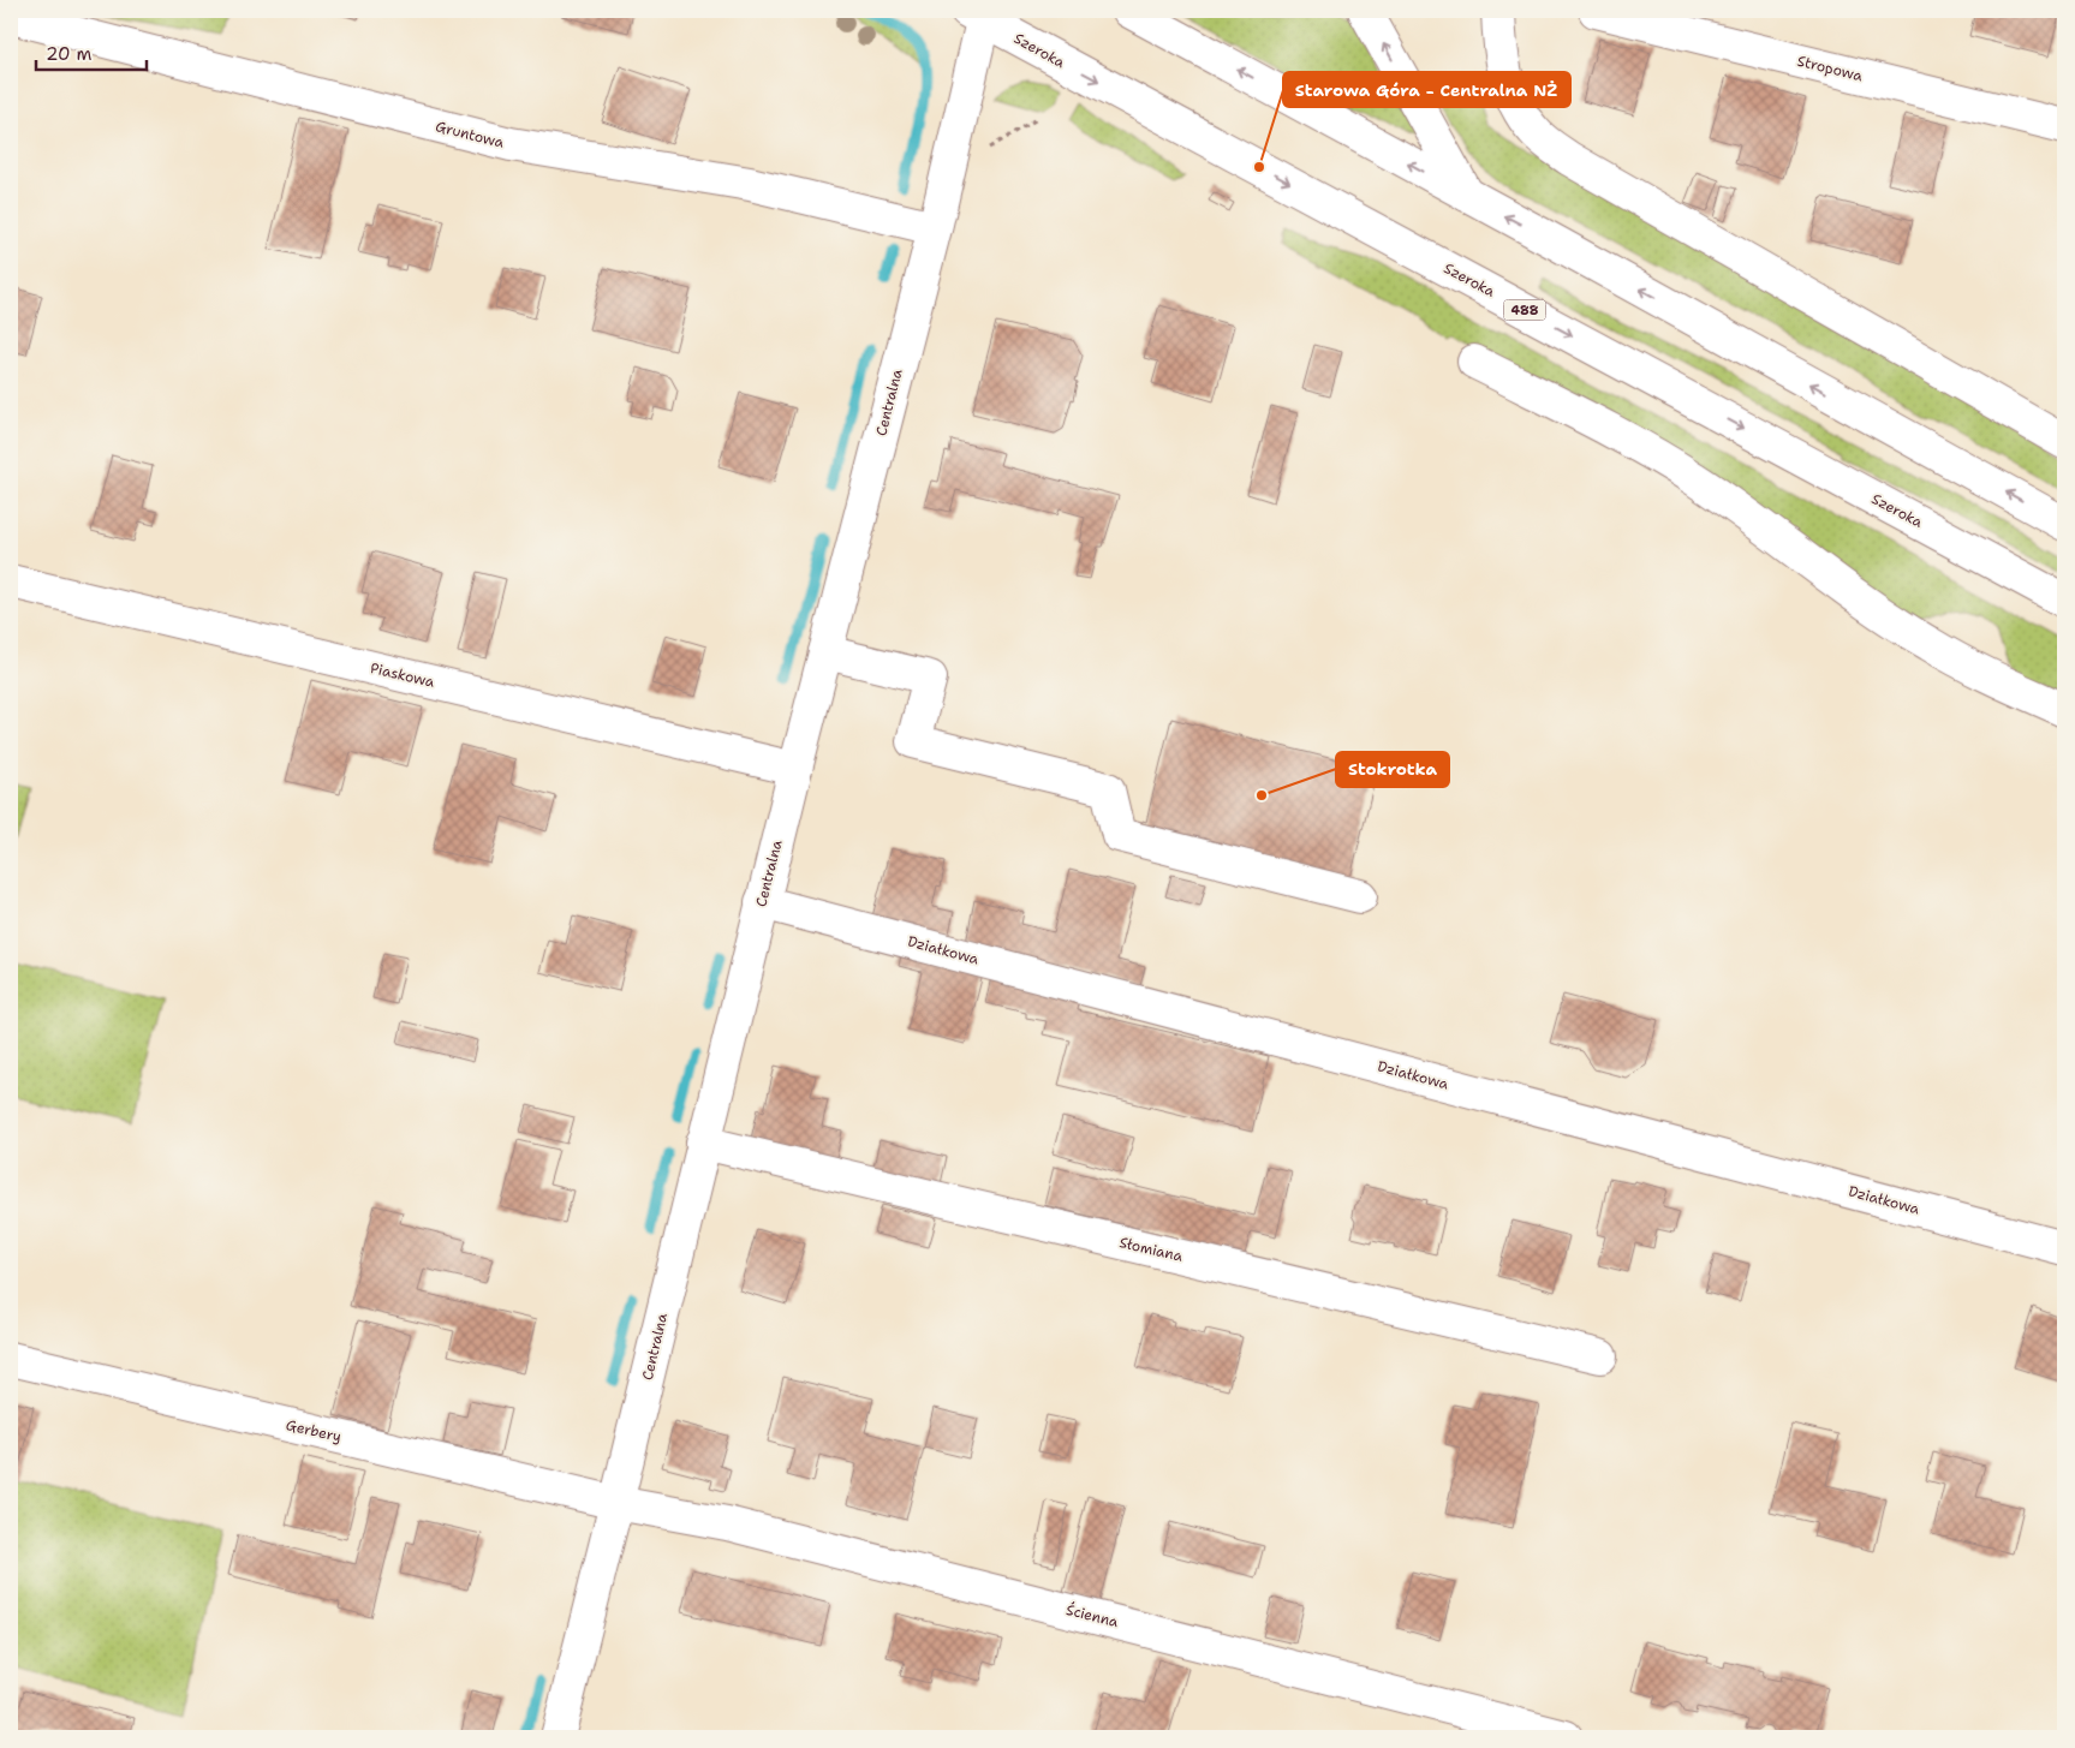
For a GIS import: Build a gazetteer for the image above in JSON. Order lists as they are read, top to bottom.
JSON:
{
  "streets": {
    "street": [
      "Szeroka",
      "Stropowa",
      "Gruntowa",
      "488",
      "Centralna",
      "Piaskowa",
      "Działkowa",
      "Słomiana",
      "Gerbery",
      "Ścienna"
    ]
  },
  "crossings": [
    ["Szeroka", "Centralna"],
    ["Gruntowa", "Centralna"],
    ["Centralna", "Piaskowa"],
    ["Centralna", "Działkowa"],
    ["Centralna", "Słomiana"],
    ["Centralna", "Gerbery"],
    ["Centralna", "Ścienna"],
    ["Gerbery", "Ścienna"]
  ],
  "places": ["Starowa Góra - Centralna NŻ", "Stokrotka"],
  "scale_bar": "20 m"
}
